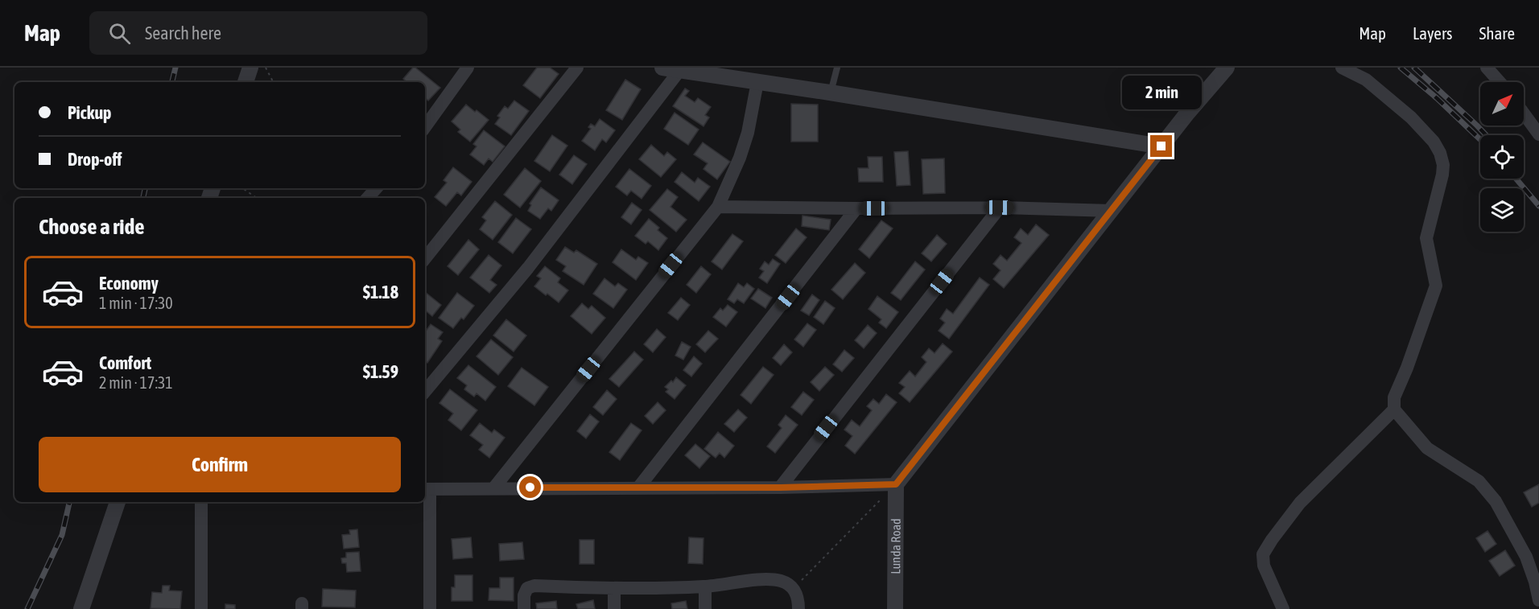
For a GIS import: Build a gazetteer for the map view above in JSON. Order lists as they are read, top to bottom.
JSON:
{
  "streets": {
    "street": ["Lunda Road"]
  },
  "north": "top right",
  "page": {
    "header": "Map",
    "search": "Search here",
    "nav": ["Map", "Layers", "Share"],
    "bubble": "2 min",
    "banner": ["Pickup", "Drop-off"],
    "heading": "Choose a ride",
    "list": [
      {
        "name": "Economy",
        "note": "1 min · 17:30",
        "value": "$1.18"
      },
      {
        "name": "Comfort",
        "note": "2 min · 17:31",
        "value": "$1.59"
      }
    ],
    "buttons": "Confirm"
  }
}
